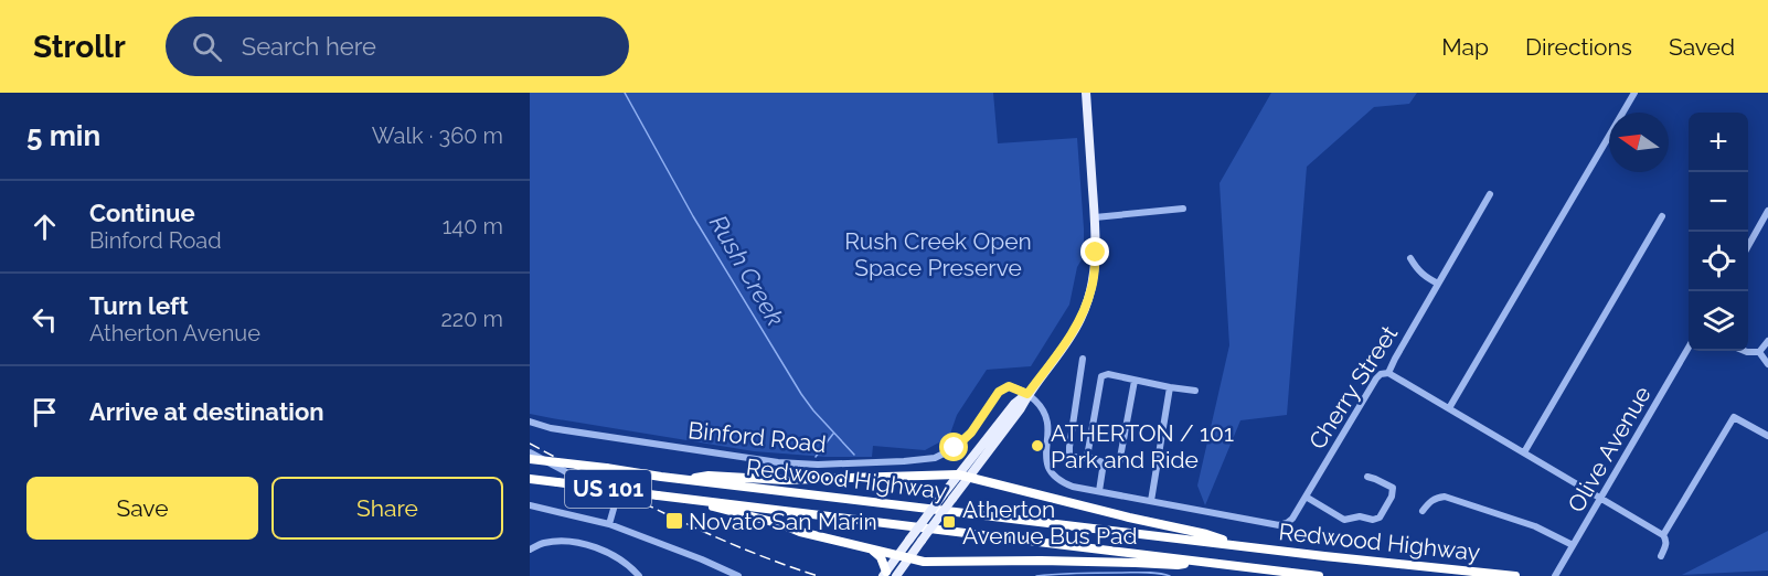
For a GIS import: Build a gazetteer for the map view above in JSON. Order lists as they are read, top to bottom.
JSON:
{
  "streets": {
    "highway": ["Redwood Highway", "US 101"],
    "street": ["Cherry Street", "Binford Road", "Olive Avenue"]
  },
  "water": ["Rush Creek"],
  "parks": ["Rush Creek Open Space Preserve"],
  "places": {
    "other": ["ATHERTON / 101 Park and Ride"],
    "transit": ["Novato San Marin", "Atherton Avenue Bus Pad"]
  },
  "north": "left",
  "page": {
    "header": "Strollr",
    "search": "Search here",
    "nav": ["Map", "Directions", "Saved"],
    "heading": ["5 min", "Walk · 360 m"],
    "map_buttons": ["+", "−"],
    "list": [
      ["Continue", "Binford Road", "140 m"],
      ["Turn left", "Atherton Avenue", "220 m"],
      "Arrive at destination"
    ],
    "buttons": ["Save", "Share"]
  }
}
